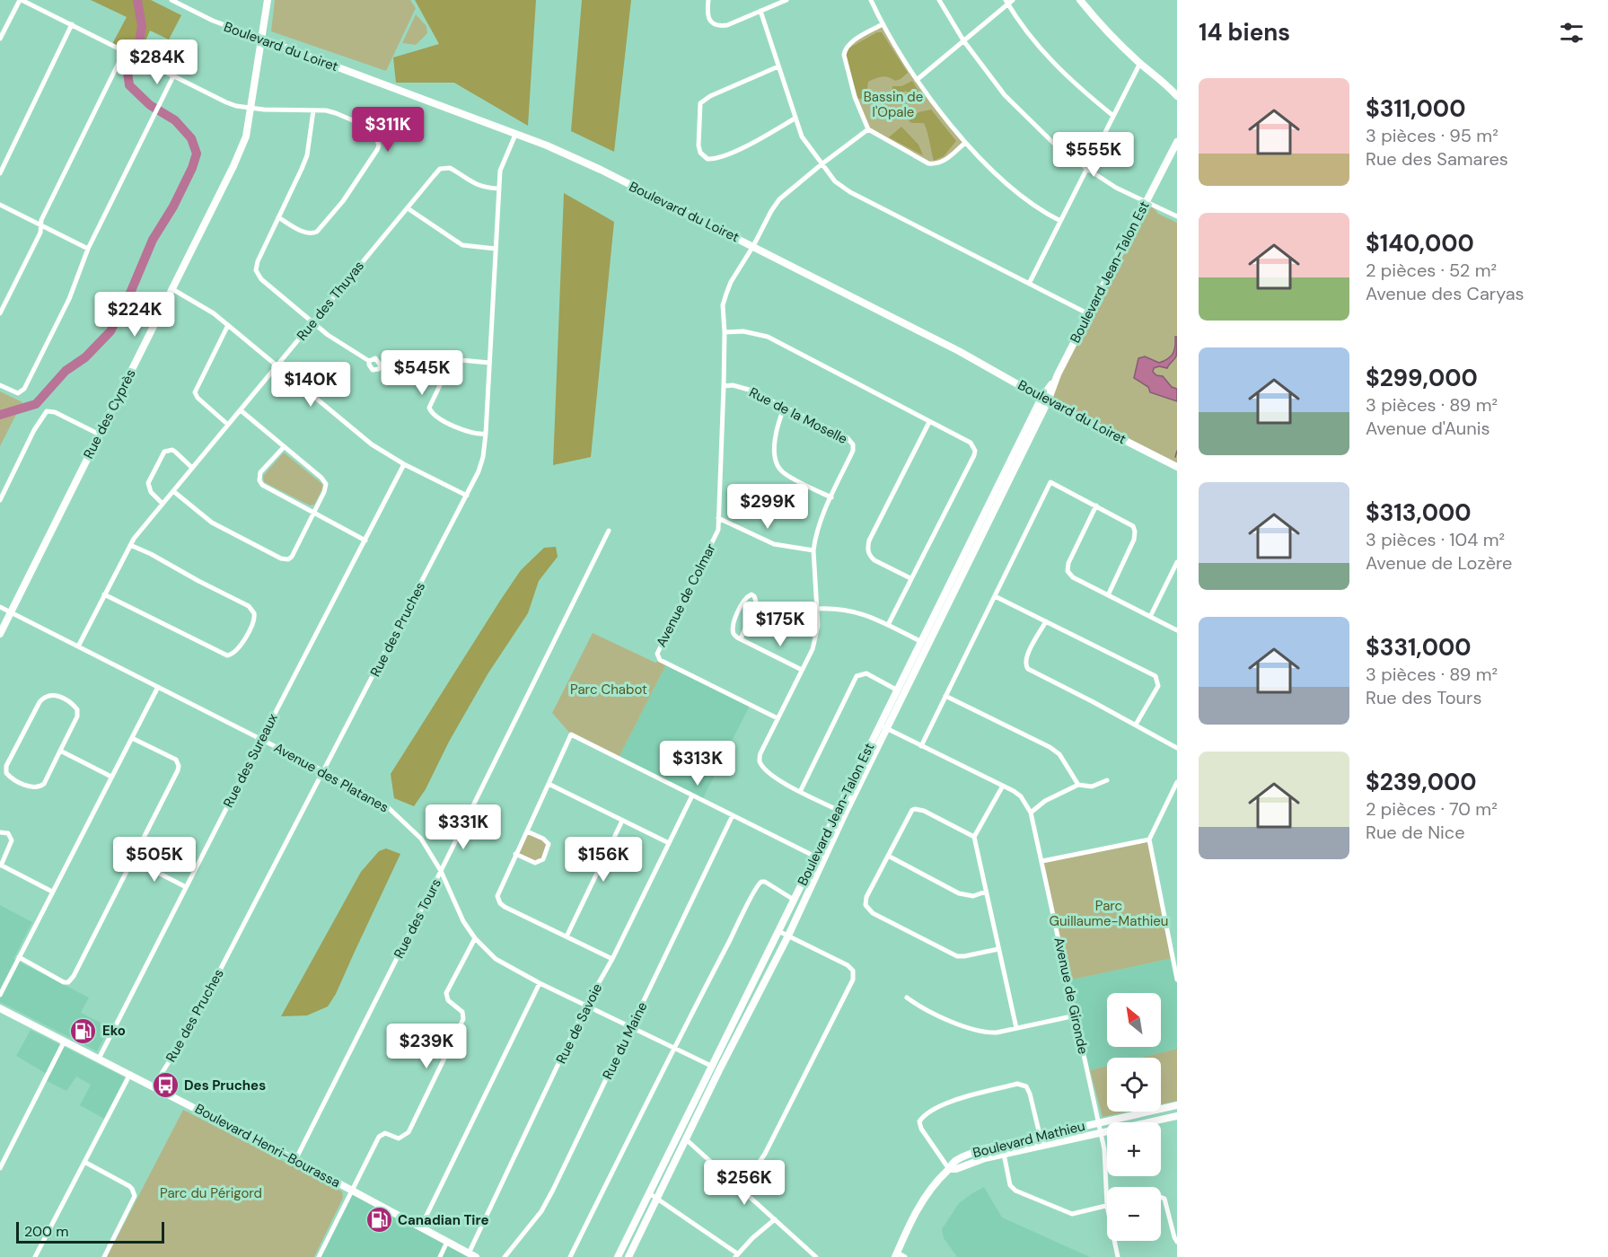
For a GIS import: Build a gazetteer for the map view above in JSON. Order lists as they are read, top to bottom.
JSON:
{
  "streets": {
    "street": [
      "Boulevard du Loiret",
      "Boulevard Jean-Talon Est",
      "Rue des Thuyas",
      "Rue des Cyprès",
      "Rue de la Moselle",
      "Avenue de Colmar",
      "Rue des Pruches",
      "Rue des Sureaux",
      "Avenue des Platanes",
      "Rue des Tours",
      "Avenue de Gironde",
      "Rue de Savoie",
      "Rue du Maine",
      "Boulevard Mathieu",
      "Boulevard Henri-Bourassa"
    ]
  },
  "crossings": [
    ["Boulevard du Loiret", "Boulevard Jean-Talon Est"],
    ["Boulevard du Loiret", "Rue des Cyprès"],
    ["Boulevard du Loiret", "Avenue de Colmar"],
    ["Boulevard du Loiret", "Rue des Pruches"],
    ["Boulevard Jean-Talon Est", "Rue de la Moselle"],
    ["Boulevard Jean-Talon Est", "Avenue des Platanes"],
    ["Boulevard Jean-Talon Est", "Avenue de Gironde"],
    ["Rue des Thuyas", "Rue des Pruches"],
    ["Rue des Thuyas", "Avenue des Platanes"],
    ["Rue des Cyprès", "Avenue des Platanes"],
    ["Rue de la Moselle", "Avenue de Colmar"],
    ["Rue des Pruches", "Avenue des Platanes"],
    ["Rue des Pruches", "Boulevard Henri-Bourassa"],
    ["Rue des Sureaux", "Avenue des Platanes"],
    ["Rue des Sureaux", "Boulevard Henri-Bourassa"],
    ["Avenue des Platanes", "Rue des Tours"],
    ["Avenue des Platanes", "Rue de Savoie"],
    ["Avenue des Platanes", "Rue du Maine"],
    ["Rue des Tours", "Boulevard Henri-Bourassa"],
    ["Avenue de Gironde", "Boulevard Mathieu"],
    ["Rue de Savoie", "Boulevard Henri-Bourassa"]
  ],
  "parks": [
    "Bassin de l'Opale",
    "Parc Chabot",
    "Parc Guillaume-Mathieu",
    "Parc du Périgord"
  ],
  "places": {
    "fuel station": ["Eko", "Canadian Tire"],
    "bus stop": ["Des Pruches"]
  },
  "scale_bar": "200 m",
  "north": "top left",
  "page": {
    "heading": "14 biens",
    "price": [
      "$284K",
      "$311K",
      "$555K",
      "$224K",
      "$545K",
      "$140K",
      "$299K",
      "$175K",
      "$313K",
      "$331K",
      "$505K",
      "$156K",
      "$239K",
      "$256K"
    ],
    "list": [
      {
        "name": "$311,000",
        "note": "3 pièces · 95 m² · Rue des Samares"
      },
      {
        "name": "$140,000",
        "note": "2 pièces · 52 m² · Avenue des Caryas"
      },
      {
        "name": "$299,000",
        "note": "3 pièces · 89 m² · Avenue d'Aunis"
      },
      {
        "name": "$313,000",
        "note": "3 pièces · 104 m² · Avenue de Lozère"
      },
      {
        "name": "$331,000",
        "note": "3 pièces · 89 m² · Rue des Tours"
      },
      {
        "name": "$239,000",
        "note": "2 pièces · 70 m² · Rue de Nice"
      }
    ],
    "map_buttons": ["+", "−"],
    "scale": "200 m"
  }
}
